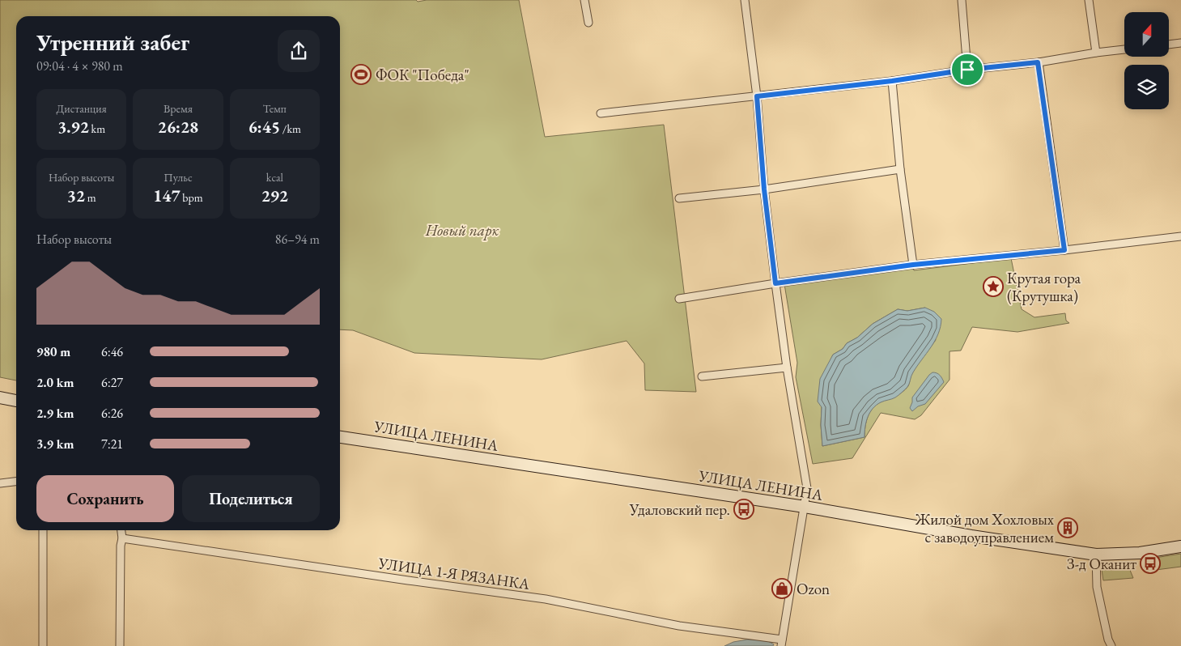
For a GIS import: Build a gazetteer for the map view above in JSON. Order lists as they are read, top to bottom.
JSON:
{
  "streets": {
    "street": ["УЛИЦА ЛЕНИНА", "УЛИЦА 1-Я РЯЗАНКА"]
  },
  "parks": ["Новый парк"],
  "places": {
    "sports": ["ФОК \"Победа\""],
    "place": ["Крутая гора (Крутушка)"],
    "bus stop": ["Удаловский пер.", "З-д Оканит"],
    "building": ["Жилой дом Хохловых с заводоуправлением"],
    "shop": ["Ozon"]
  },
  "north": "top",
  "page": {
    "heading": ["Утренний забег", "09:04 · 4 × 980 m"],
    "stats": [
      ["Дистанция", "3.92 km"],
      ["Время", "26:28"],
      ["Темп", "6:45 /km"],
      ["Набор высоты", "32 m"],
      ["Пульс", "147 bpm"],
      ["kcal", "292"]
    ],
    "chart": ["Набор высоты", "86–94 m"],
    "list": [
      {
        "name": "980 m",
        "note": "6:46"
      },
      {
        "name": "2.0 km",
        "note": "6:27"
      },
      {
        "name": "2.9 km",
        "note": "6:26"
      },
      {
        "name": "3.9 km",
        "note": "7:21"
      }
    ],
    "buttons": ["Сохранить", "Поделиться"]
  }
}
